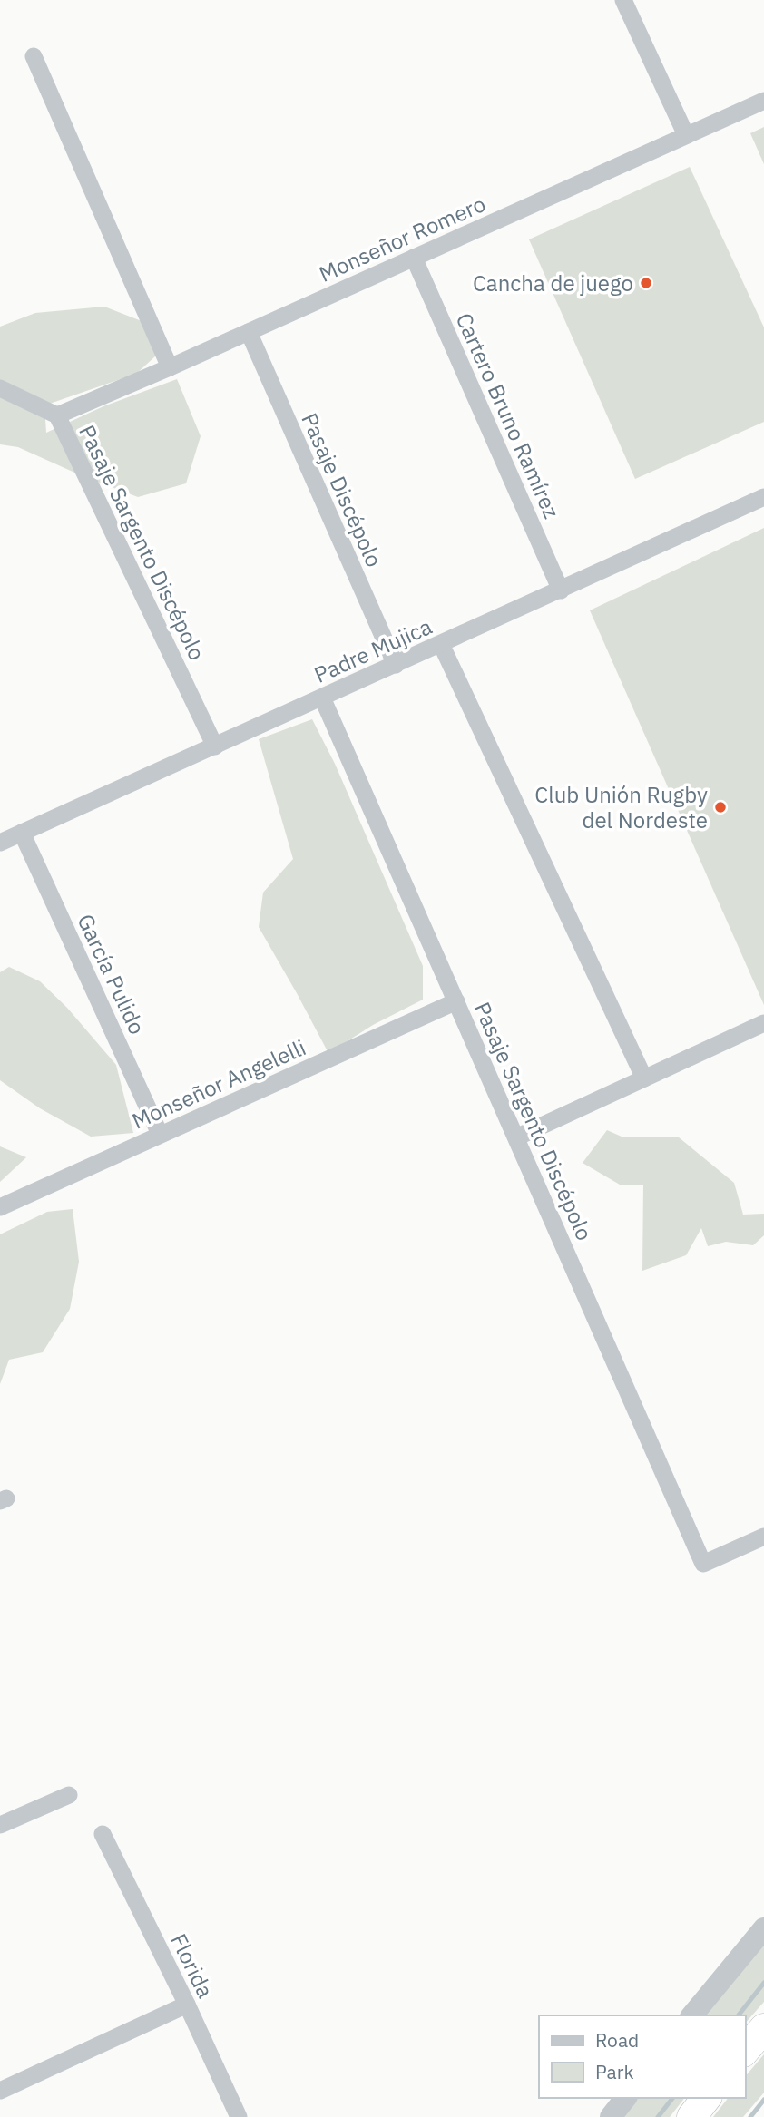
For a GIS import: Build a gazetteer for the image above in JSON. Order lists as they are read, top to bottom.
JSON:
{
  "streets": {
    "street": [
      "Monseñor Romero",
      "Cartero Bruno Ramírez",
      "Pasaje Discépolo",
      "Pasaje Sargento Discépolo",
      "Padre Mujica",
      "García Pulido",
      "Monseñor Angelelli",
      "Florida"
    ]
  },
  "crossings": [
    ["Monseñor Romero", "Cartero Bruno Ramírez"],
    ["Monseñor Romero", "Pasaje Discépolo"],
    ["Monseñor Romero", "Pasaje Sargento Discépolo"],
    ["Cartero Bruno Ramírez", "Padre Mujica"],
    ["Pasaje Discépolo", "Padre Mujica"],
    ["Pasaje Sargento Discépolo", "Padre Mujica"],
    ["Pasaje Sargento Discépolo", "Monseñor Angelelli"],
    ["Padre Mujica", "García Pulido"],
    ["García Pulido", "Monseñor Angelelli"]
  ],
  "places": ["Cancha de juego", "Club Unión Rugby del Nordeste"],
  "legend": ["Road", "Park"]
}
